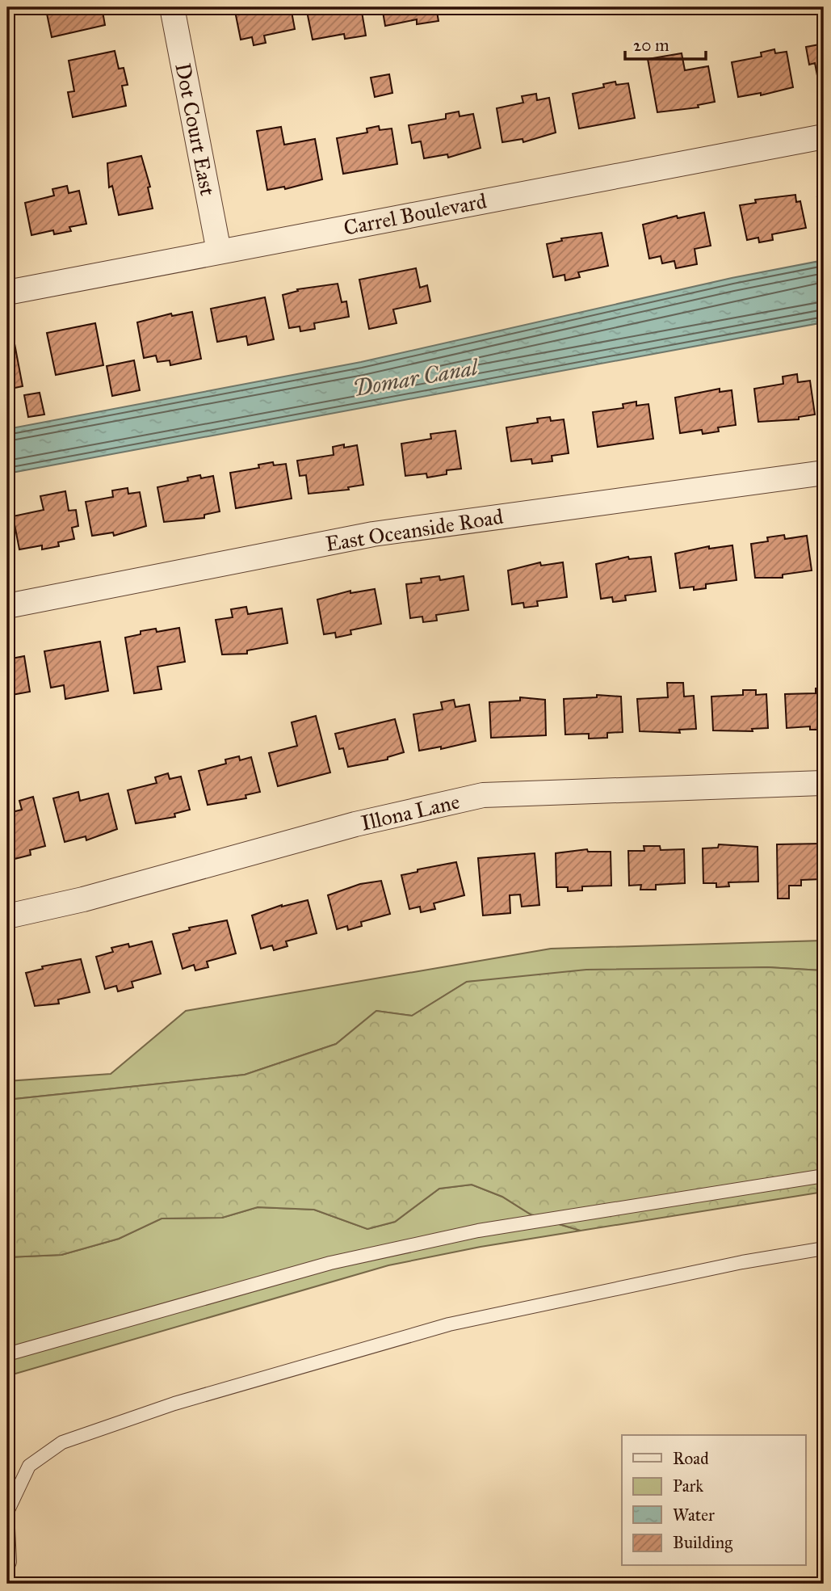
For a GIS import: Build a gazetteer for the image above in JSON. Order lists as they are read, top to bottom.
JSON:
{
  "streets": {
    "street": [
      "Dot Court East",
      "Carrel Boulevard",
      "East Oceanside Road",
      "Illona Lane"
    ]
  },
  "crossings": [
    ["Dot Court East", "Carrel Boulevard"]
  ],
  "water": ["Domar Canal"],
  "legend": [
    "Road",
    "Park",
    "Water",
    "Building"
  ],
  "scale_bar": "20 m"
}
